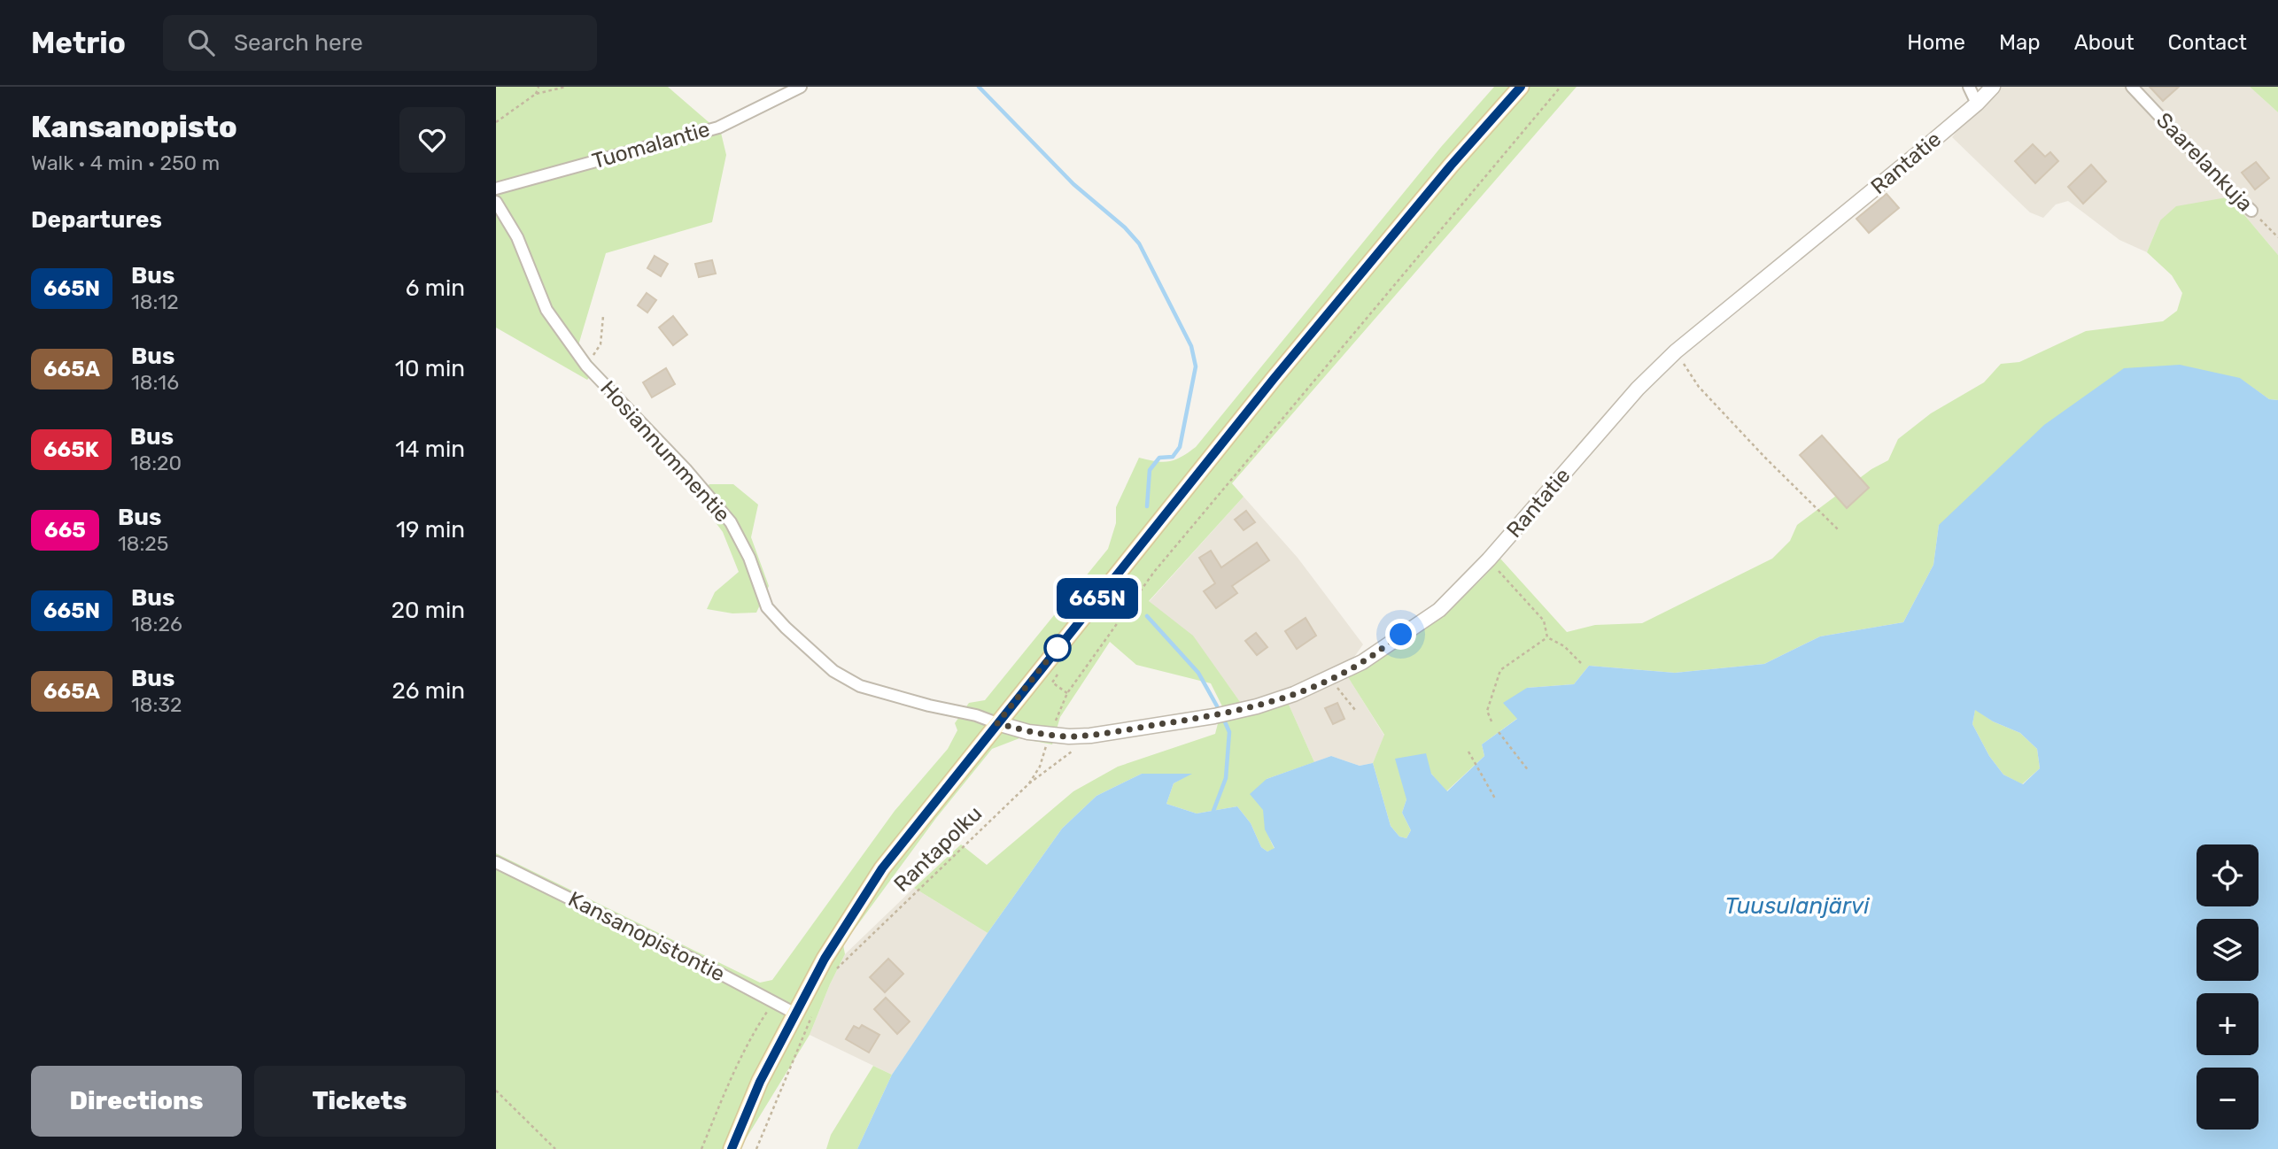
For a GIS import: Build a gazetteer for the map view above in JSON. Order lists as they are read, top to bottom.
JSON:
{
  "streets": {
    "street": [
      "Tuomalantie",
      "Saarelankuja",
      "Rantatie",
      "Hosiannummentie",
      "Kansanopistontie"
    ],
    "path": ["Rantapolku"]
  },
  "crossings": [
    ["Rantatie", "Hosiannummentie"],
    ["Rantatie", "Rantapolku"]
  ],
  "water": ["Tuusulanjärvi"],
  "lines": ["bus line 665N"],
  "page": {
    "header": "Metrio",
    "search": "Search here",
    "nav": [
      "Home",
      "Map",
      "About",
      "Contact"
    ],
    "heading": [
      ["Kansanopisto", "Walk · 4 min · 250 m"],
      "Departures"
    ],
    "on_map": "665N",
    "list": [
      {
        "mark": "665N",
        "name": "Bus",
        "note": "18:12",
        "value": "6 min"
      },
      {
        "mark": "665A",
        "name": "Bus",
        "note": "18:16",
        "value": "10 min"
      },
      {
        "mark": "665K",
        "name": "Bus",
        "note": "18:20",
        "value": "14 min"
      },
      {
        "mark": "665",
        "name": "Bus",
        "note": "18:25",
        "value": "19 min"
      },
      {
        "mark": "665N",
        "name": "Bus",
        "note": "18:26",
        "value": "20 min"
      },
      {
        "mark": "665A",
        "name": "Bus",
        "note": "18:32",
        "value": "26 min"
      }
    ],
    "map_buttons": ["+", "−"],
    "buttons": ["Directions", "Tickets"]
  }
}
